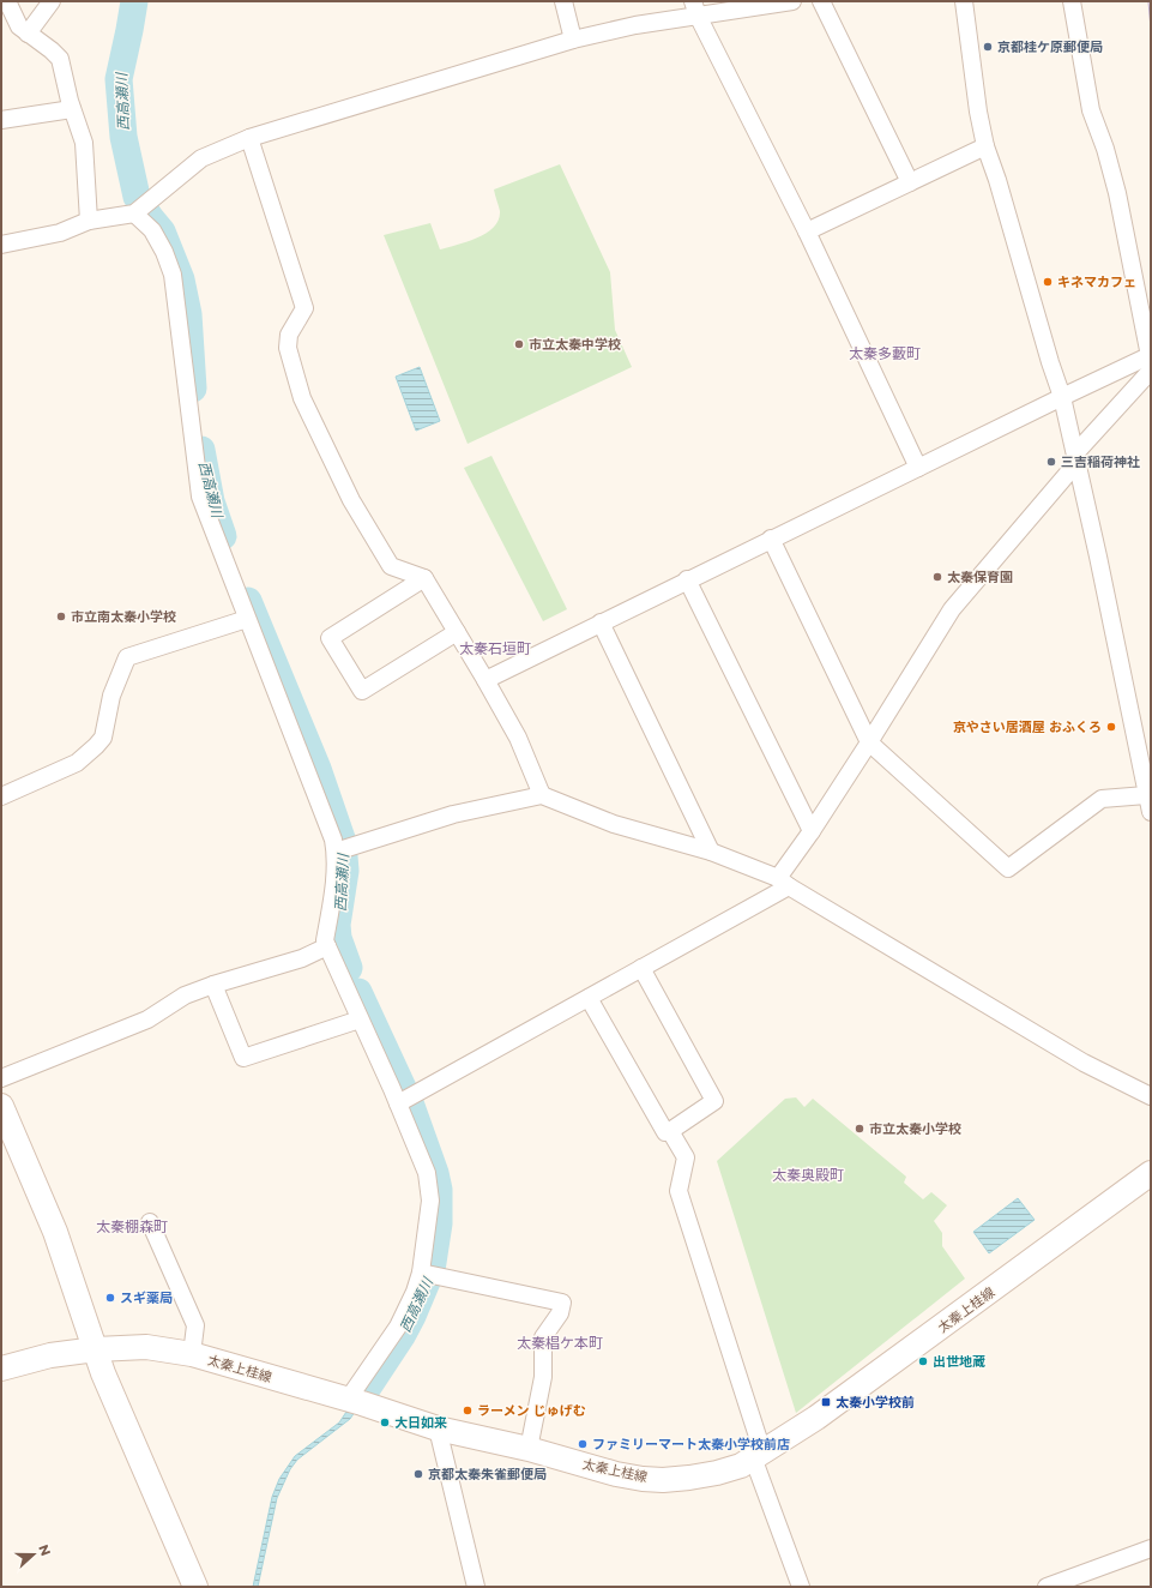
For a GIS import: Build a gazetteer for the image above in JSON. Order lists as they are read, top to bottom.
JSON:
{
  "streets": {
    "main road": ["太秦上桂線"]
  },
  "districts": [
    "太秦多藪町",
    "太秦石垣町",
    "太秦奥殿町",
    "太秦棚森町",
    "太秦椙ケ本町"
  ],
  "water": ["西高瀬川"],
  "places": {
    "other": [
      "京都桂ケ原郵便局",
      "キネマカフェ",
      "市立太秦中学校",
      "三吉稲荷神社",
      "太秦保育園",
      "市立南太秦小学校",
      "京やさい居酒屋 おふくろ",
      "市立太秦小学校",
      "スギ薬局",
      "出世地蔵",
      "ラーメン じゅげむ",
      "大日如来",
      "ファミリーマート太秦小学校前店",
      "京都太秦朱雀郵便局"
    ],
    "transit": ["太秦小学校前"]
  },
  "north": "right"
}
